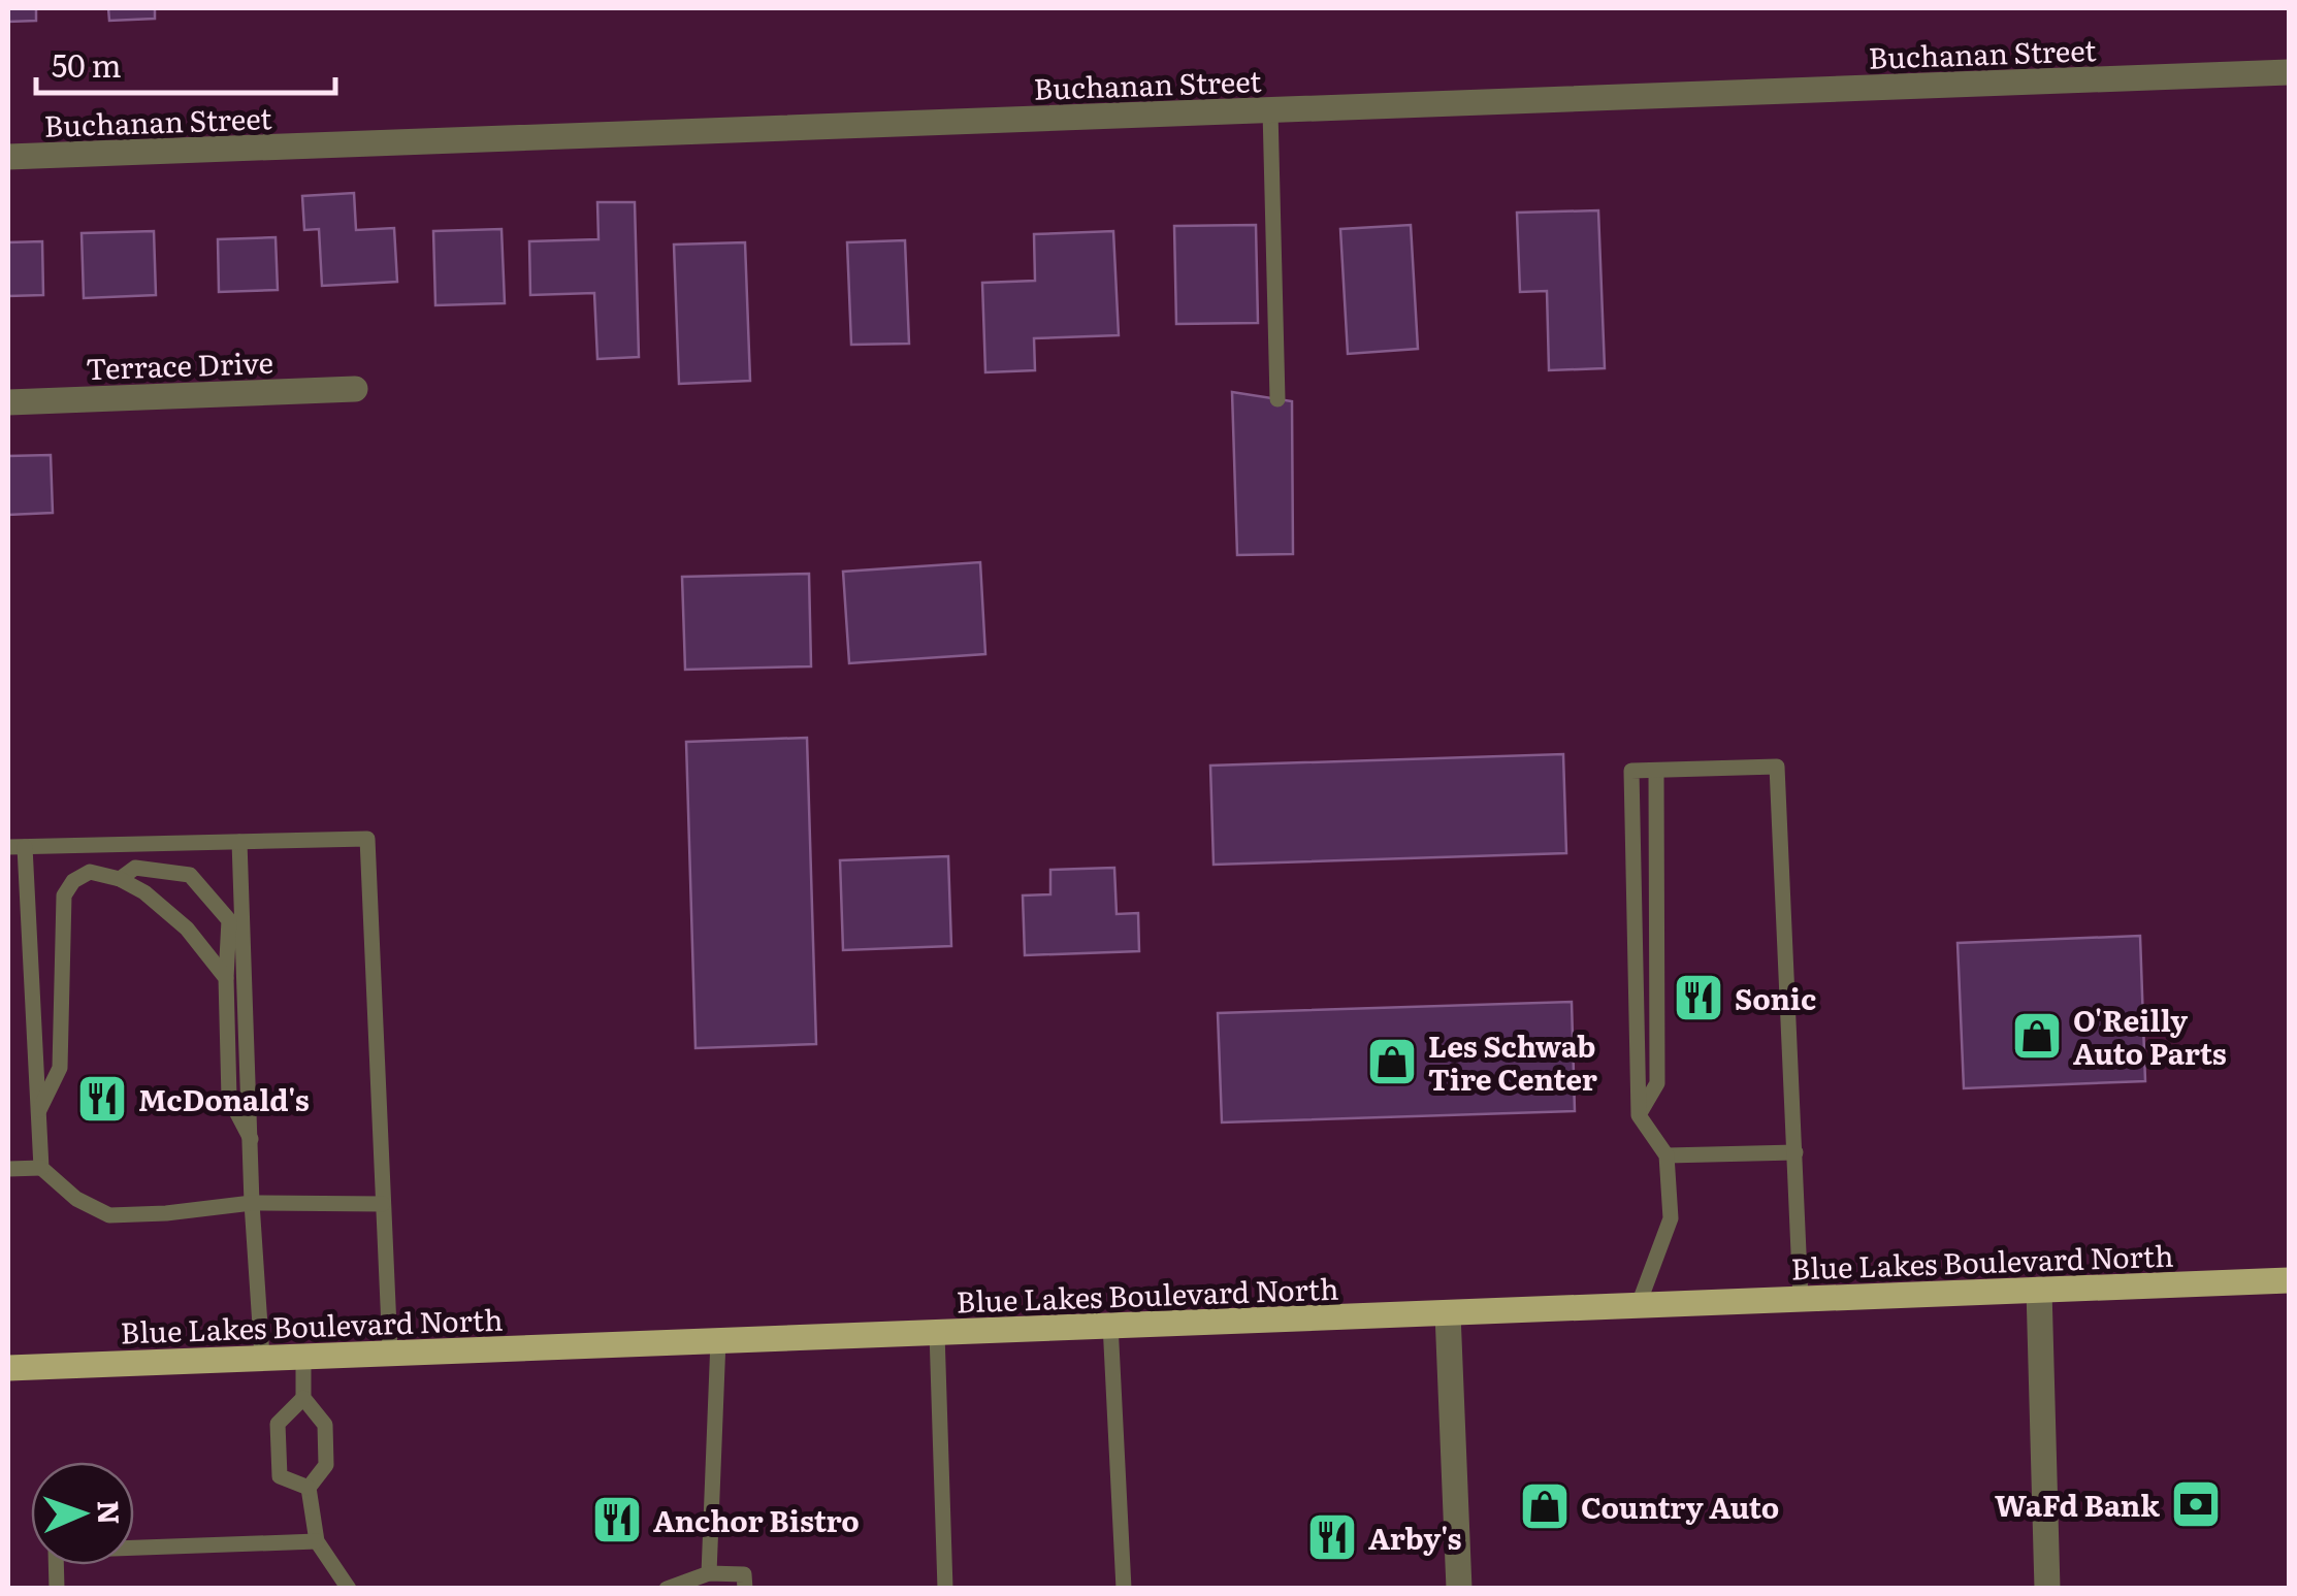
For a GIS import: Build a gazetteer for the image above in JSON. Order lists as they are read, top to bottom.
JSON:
{
  "streets": {
    "main road": ["Blue Lakes Boulevard North"],
    "street": ["Buchanan Street", "Terrace Drive"]
  },
  "places": {
    "restaurant": [
      "Sonic",
      "McDonald's",
      "Anchor Bistro",
      "Arby's"
    ],
    "shop": ["O'Reilly Auto Parts", "Les Schwab Tire Center", "Country Auto"],
    "bank": ["WaFd Bank"]
  },
  "scale_bar": "50 m",
  "north": "right"
}
